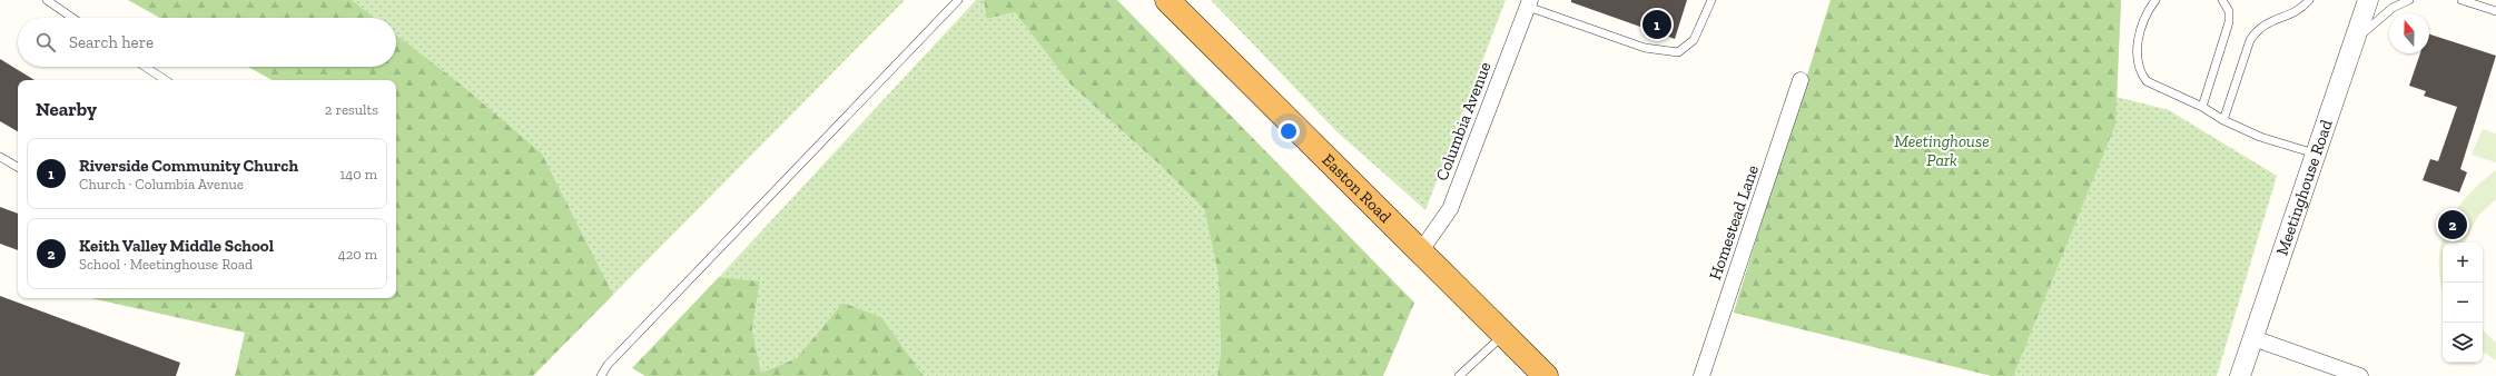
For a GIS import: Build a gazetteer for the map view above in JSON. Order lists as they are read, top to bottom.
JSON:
{
  "streets": {
    "highway": ["Easton Road"],
    "street": ["Columbia Avenue", "Meetinghouse Road", "Homestead Lane"]
  },
  "crossings": [
    ["Columbia Avenue", "Easton Road"]
  ],
  "parks": ["Meetinghouse Park"],
  "north": "top",
  "page": {
    "pins": ["1", "2"],
    "search": "Search here",
    "heading": ["Nearby", "2 results"],
    "list": [
      {
        "mark": "1",
        "name": "Riverside Community Church",
        "note": "Church · Columbia Avenue",
        "value": "140 m"
      },
      {
        "mark": "2",
        "name": "Keith Valley Middle School",
        "note": "School · Meetinghouse Road",
        "value": "420 m"
      }
    ],
    "map_buttons": ["+", "−"]
  }
}
